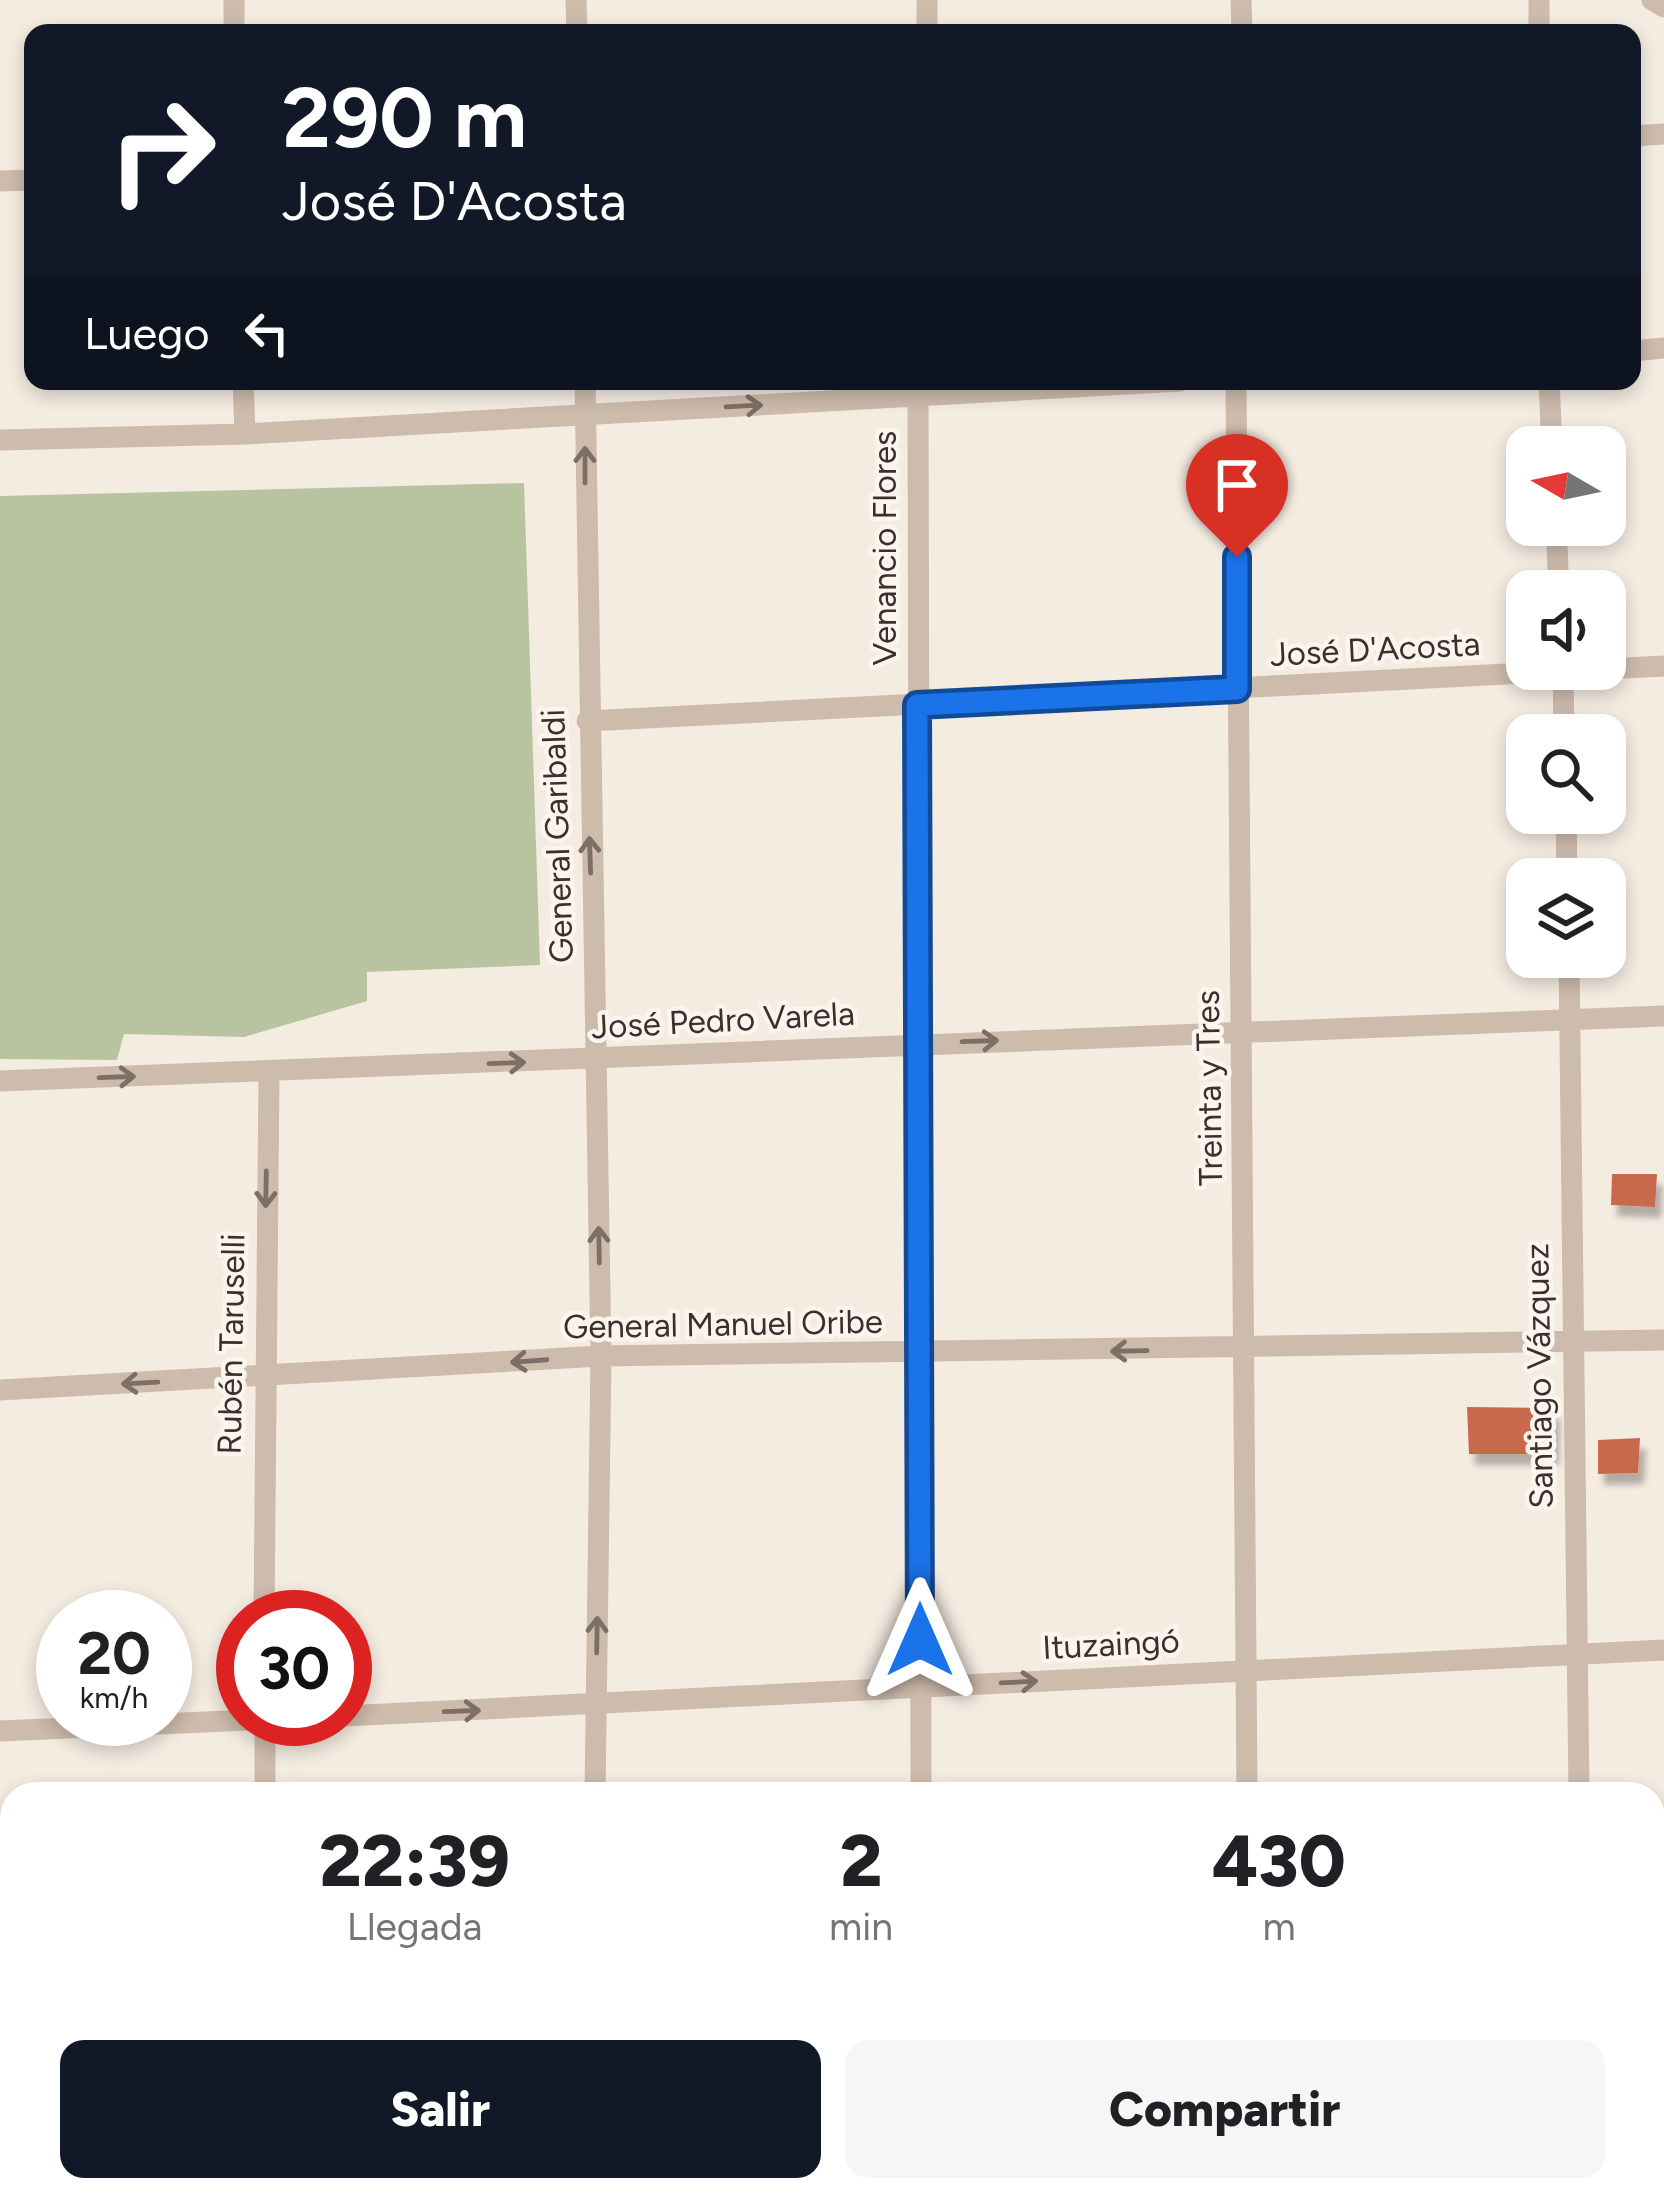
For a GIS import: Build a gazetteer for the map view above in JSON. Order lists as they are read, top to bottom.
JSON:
{
  "streets": {
    "street": [
      "Venancio Flores",
      "José D'Acosta",
      "General Garibaldi",
      "José Pedro Varela",
      "Treinta y Tres",
      "General Manuel Oribe",
      "Rubén Taruselli",
      "Santiago Vázquez",
      "Ituzaingó"
    ]
  },
  "crossings": [
    ["Venancio Flores", "José D'Acosta"],
    ["Venancio Flores", "José Pedro Varela"],
    ["Venancio Flores", "General Manuel Oribe"],
    ["Venancio Flores", "Ituzaingó"],
    ["José D'Acosta", "General Garibaldi"],
    ["José D'Acosta", "Treinta y Tres"],
    ["General Garibaldi", "José Pedro Varela"],
    ["General Garibaldi", "General Manuel Oribe"],
    ["General Garibaldi", "Ituzaingó"],
    ["José Pedro Varela", "Treinta y Tres"],
    ["José Pedro Varela", "Rubén Taruselli"],
    ["José Pedro Varela", "Santiago Vázquez"],
    ["Treinta y Tres", "General Manuel Oribe"],
    ["Treinta y Tres", "Ituzaingó"],
    ["General Manuel Oribe", "Rubén Taruselli"],
    ["General Manuel Oribe", "Santiago Vázquez"],
    ["Santiago Vázquez", "Ituzaingó"]
  ],
  "one_way": [
    "General Garibaldi",
    "José Pedro Varela",
    "General Manuel Oribe",
    "Rubén Taruselli",
    "Ituzaingó"
  ],
  "north": "left",
  "page": {
    "turn": ["290 m", "José D'Acosta"],
    "then": "Luego",
    "speed": "20 km/h",
    "limit": "30",
    "eta": [
      "22:39",
      "Llegada",
      "2",
      "min",
      "430",
      "m"
    ],
    "buttons": ["Salir", "Compartir"]
  }
}
